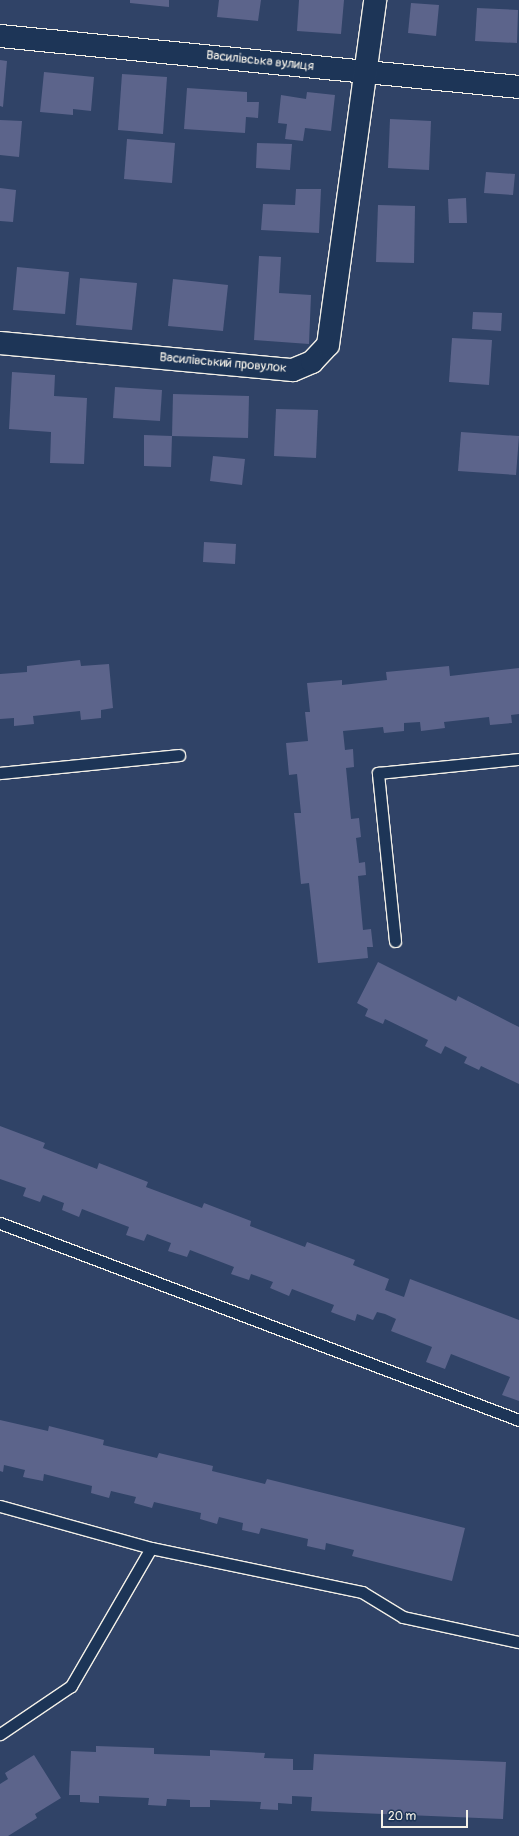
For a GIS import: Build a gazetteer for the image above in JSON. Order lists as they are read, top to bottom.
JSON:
{
  "streets": {
    "street": ["Василівська вулиця", "Василівський провулок"]
  },
  "crossings": [
    ["Василівська вулиця", "Василівський провулок"]
  ],
  "scale_bar": "20 m"
}
